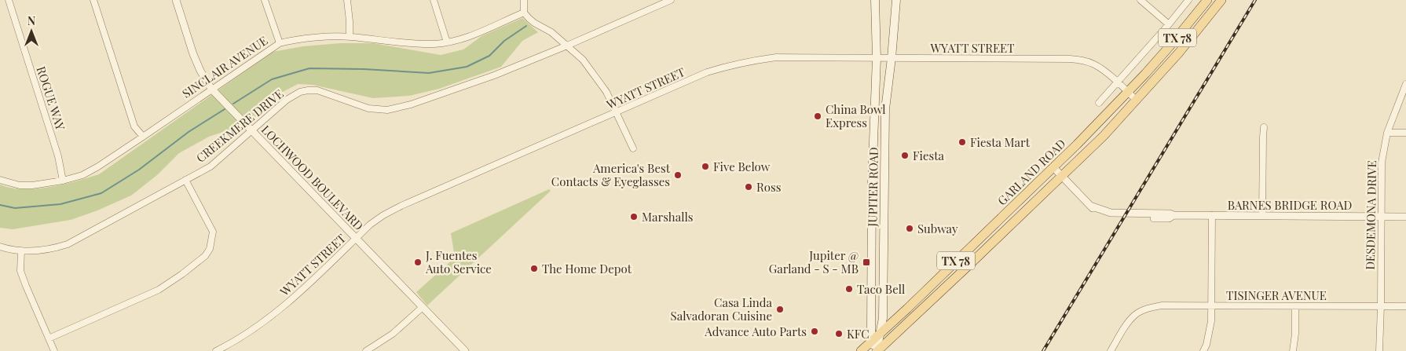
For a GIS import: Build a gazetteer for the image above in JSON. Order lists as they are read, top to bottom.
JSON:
{
  "streets": {
    "main road": ["TX 78", "GARLAND ROAD", "JUPITER ROAD"],
    "street": [
      "WYATT STREET",
      "SINCLAIR AVENUE",
      "ROGUE WAY",
      "CREEKMERE DRIVE",
      "LOCHWOOD BOULEVARD",
      "BARNES BRIDGE ROAD",
      "DESDEMONA DRIVE",
      "TISINGER AVENUE"
    ]
  },
  "crossings": [
    ["WYATT STREET", "GARLAND ROAD"],
    ["WYATT STREET", "LOCHWOOD BOULEVARD"],
    ["WYATT STREET", "JUPITER ROAD"],
    ["SINCLAIR AVENUE", "ROGUE WAY"],
    ["SINCLAIR AVENUE", "LOCHWOOD BOULEVARD"],
    ["CREEKMERE DRIVE", "LOCHWOOD BOULEVARD"],
    ["GARLAND ROAD", "JUPITER ROAD"],
    ["GARLAND ROAD", "BARNES BRIDGE ROAD"],
    ["BARNES BRIDGE ROAD", "DESDEMONA DRIVE"],
    ["DESDEMONA DRIVE", "TISINGER AVENUE"]
  ],
  "places": {
    "other": [
      "China Bowl Express",
      "Fiesta Mart",
      "Fiesta",
      "Five Below",
      "America's Best Contacts & Eyeglasses",
      "Ross",
      "Marshalls",
      "Subway",
      "J. Fuentes Auto Service",
      "The Home Depot",
      "Taco Bell",
      "Casa Linda Salvadoran Cuisine",
      "Advance Auto Parts",
      "KFC"
    ],
    "transit": ["Jupiter @ Garland - S - MB"]
  },
  "north": "top"
}
